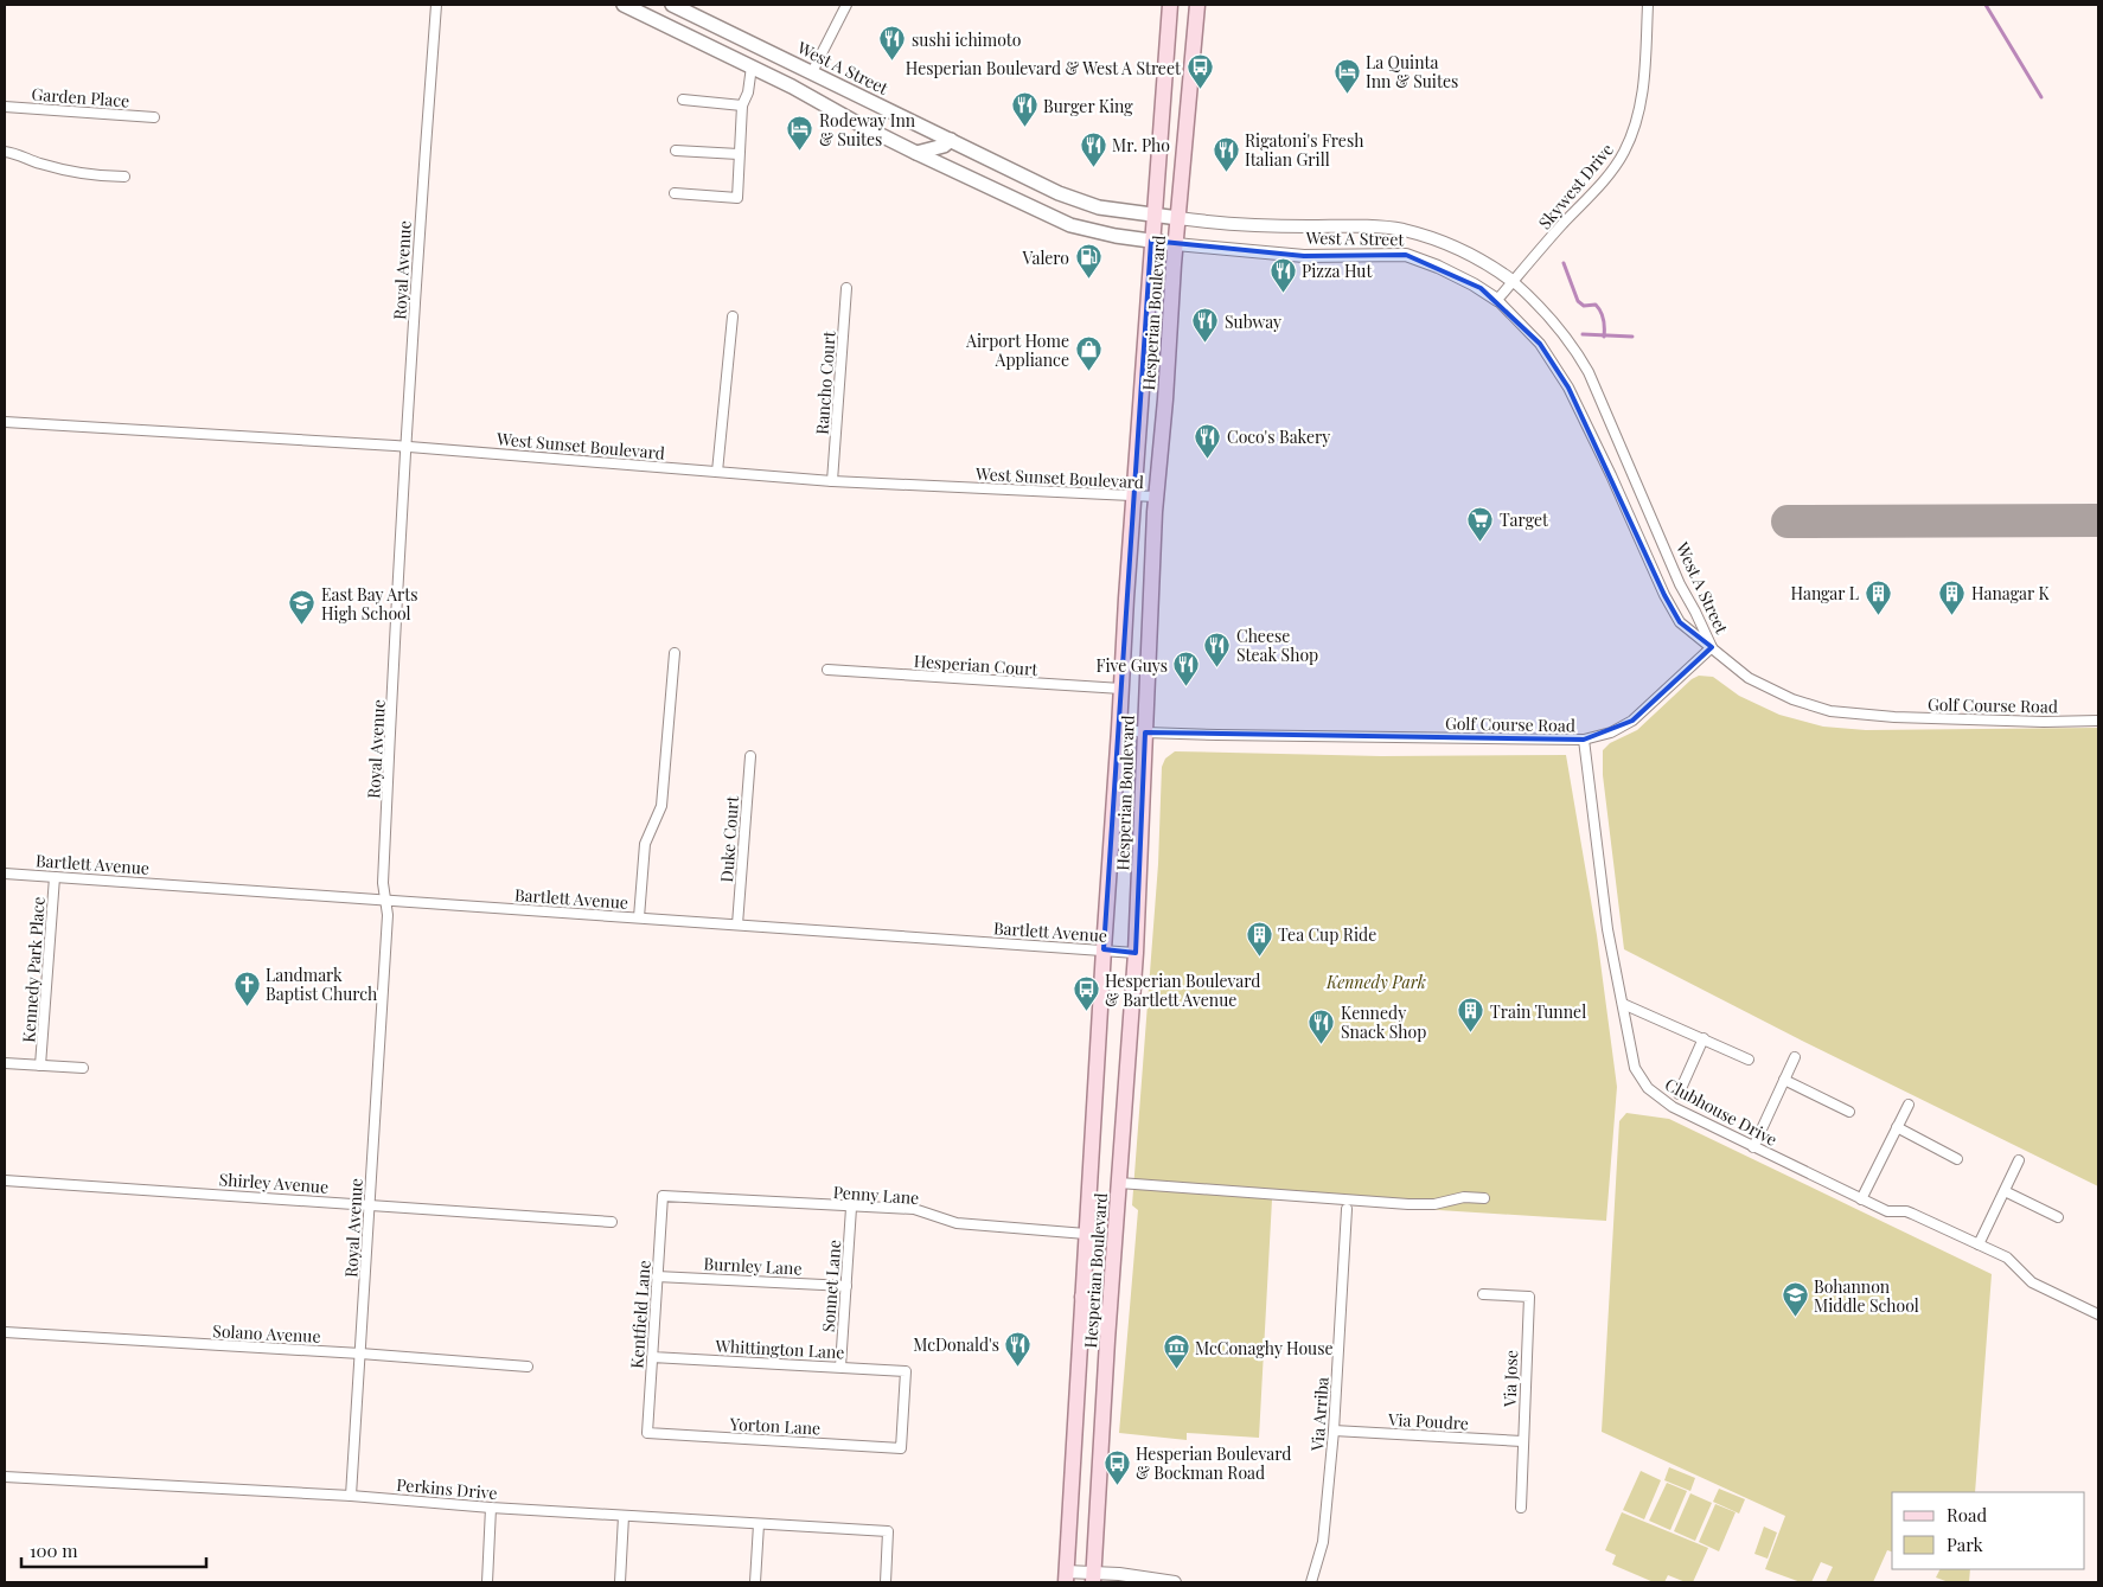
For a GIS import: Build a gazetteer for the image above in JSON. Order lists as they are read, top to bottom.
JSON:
{
  "streets": {
    "main road": ["West A Street", "Hesperian Boulevard"],
    "street": [
      "Garden Place",
      "Skywest Drive",
      "Royal Avenue",
      "Rancho Court",
      "West Sunset Boulevard",
      "Hesperian Court",
      "Golf Course Road",
      "Duke Court",
      "Bartlett Avenue",
      "Kennedy Park Place",
      "Clubhouse Drive",
      "Shirley Avenue",
      "Penny Lane",
      "Burnley Lane",
      "Sonnet Lane",
      "Kentfield Lane",
      "Solano Avenue",
      "Whittington Lane",
      "Via Jose",
      "Via Arriba",
      "Via Poudre",
      "Yorton Lane",
      "Perkins Drive"
    ]
  },
  "crossings": [
    ["West A Street", "Skywest Drive"],
    ["West A Street", "Hesperian Boulevard"],
    ["West A Street", "Golf Course Road"],
    ["Royal Avenue", "West Sunset Boulevard"],
    ["Royal Avenue", "Bartlett Avenue"],
    ["Royal Avenue", "Shirley Avenue"],
    ["Royal Avenue", "Solano Avenue"],
    ["Royal Avenue", "Perkins Drive"],
    ["Hesperian Boulevard", "West Sunset Boulevard"],
    ["Hesperian Boulevard", "Hesperian Court"],
    ["Hesperian Boulevard", "Golf Course Road"],
    ["Hesperian Boulevard", "Bartlett Avenue"],
    ["Hesperian Boulevard", "Penny Lane"],
    ["Rancho Court", "West Sunset Boulevard"],
    ["Golf Course Road", "Clubhouse Drive"],
    ["Duke Court", "Bartlett Avenue"],
    ["Bartlett Avenue", "Kennedy Park Place"],
    ["Penny Lane", "Sonnet Lane"],
    ["Penny Lane", "Kentfield Lane"],
    ["Burnley Lane", "Sonnet Lane"],
    ["Burnley Lane", "Kentfield Lane"],
    ["Sonnet Lane", "Whittington Lane"],
    ["Kentfield Lane", "Whittington Lane"],
    ["Kentfield Lane", "Yorton Lane"],
    ["Whittington Lane", "Yorton Lane"],
    ["Via Jose", "Via Poudre"],
    ["Via Arriba", "Via Poudre"]
  ],
  "parks": ["Kennedy Park"],
  "places": {
    "restaurant": [
      "sushi ichimoto",
      "Burger King",
      "Mr. Pho",
      "Rigatoni's Fresh Italian Grill",
      "Pizza Hut",
      "Subway",
      "Coco's Bakery",
      "Cheese Steak Shop",
      "Five Guys",
      "Kennedy Snack Shop",
      "McDonald's"
    ],
    "bus stop": ["Hesperian Boulevard & West A Street", "Hesperian Boulevard & Bartlett Avenue", "Hesperian Boulevard & Bockman Road"],
    "hotel": ["La Quinta Inn & Suites", "Rodeway Inn & Suites"],
    "fuel station": ["Valero"],
    "shop": ["Airport Home Appliance"],
    "supermarket": ["Target"],
    "building": [
      "Hangar L",
      "Hanagar K",
      "Tea Cup Ride",
      "Train Tunnel"
    ],
    "school or university": ["East Bay Arts High School", "Bohannon Middle School"],
    "church": ["Landmark Baptist Church"],
    "museum": ["McConaghy House"]
  },
  "legend": ["Road", "Park"],
  "scale_bar": "100 m"
}
